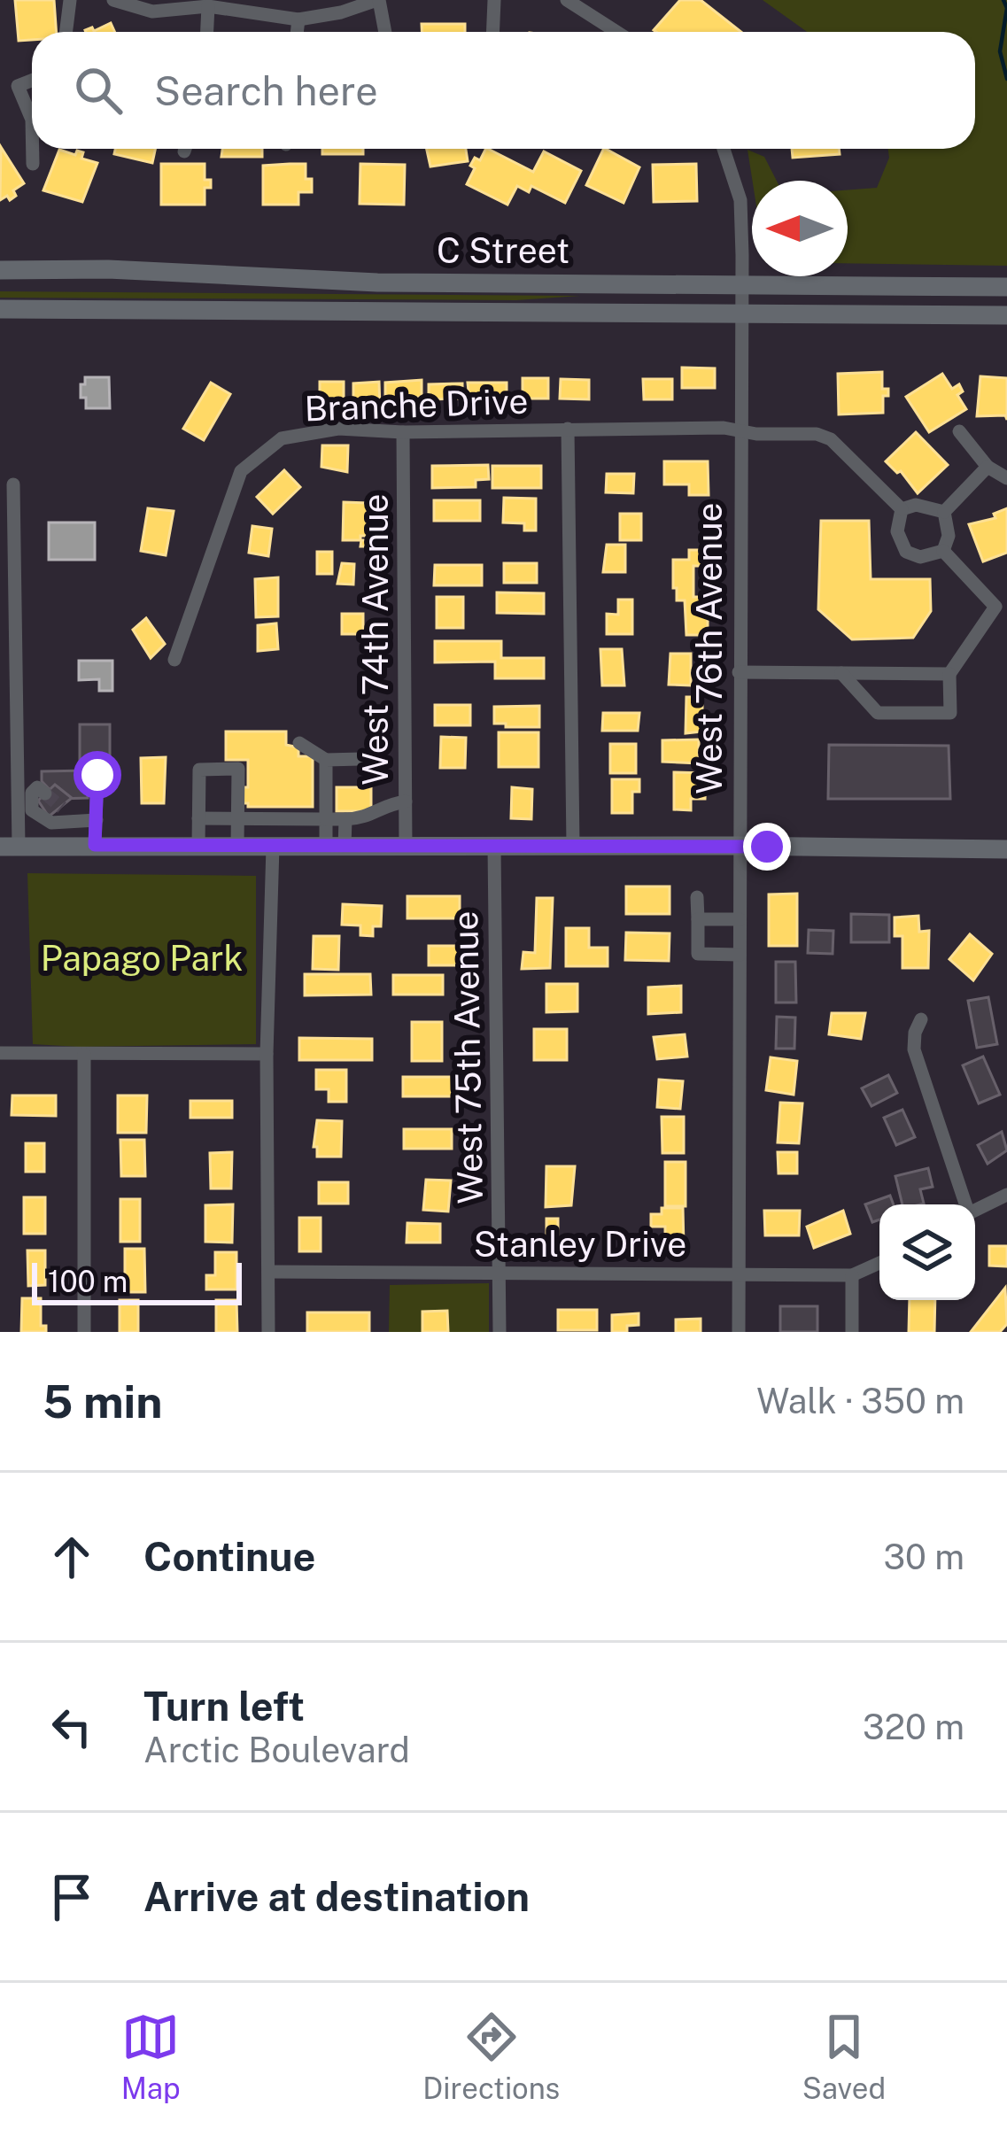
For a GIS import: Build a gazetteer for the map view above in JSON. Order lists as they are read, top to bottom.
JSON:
{
  "streets": {
    "main road": ["C Street"],
    "street": [
      "Branche Drive",
      "West 74th Avenue",
      "West 76th Avenue",
      "West 75th Avenue",
      "Stanley Drive"
    ]
  },
  "crossings": [
    ["C Street", "West 76th Avenue"],
    ["Branche Drive", "West 74th Avenue"],
    ["Branche Drive", "West 76th Avenue"],
    ["West 76th Avenue", "Stanley Drive"],
    ["West 75th Avenue", "Stanley Drive"]
  ],
  "parks": ["Papago Park"],
  "scale_bar": "100 m",
  "north": "left",
  "page": {
    "search": "Search here",
    "scale": "100 m",
    "heading": ["5 min", "Walk · 350 m"],
    "list": [
      ["Continue", "30 m"],
      ["Turn left", "Arctic Boulevard", "320 m"],
      "Arrive at destination"
    ],
    "nav": ["Map", "Directions", "Saved"]
  }
}
